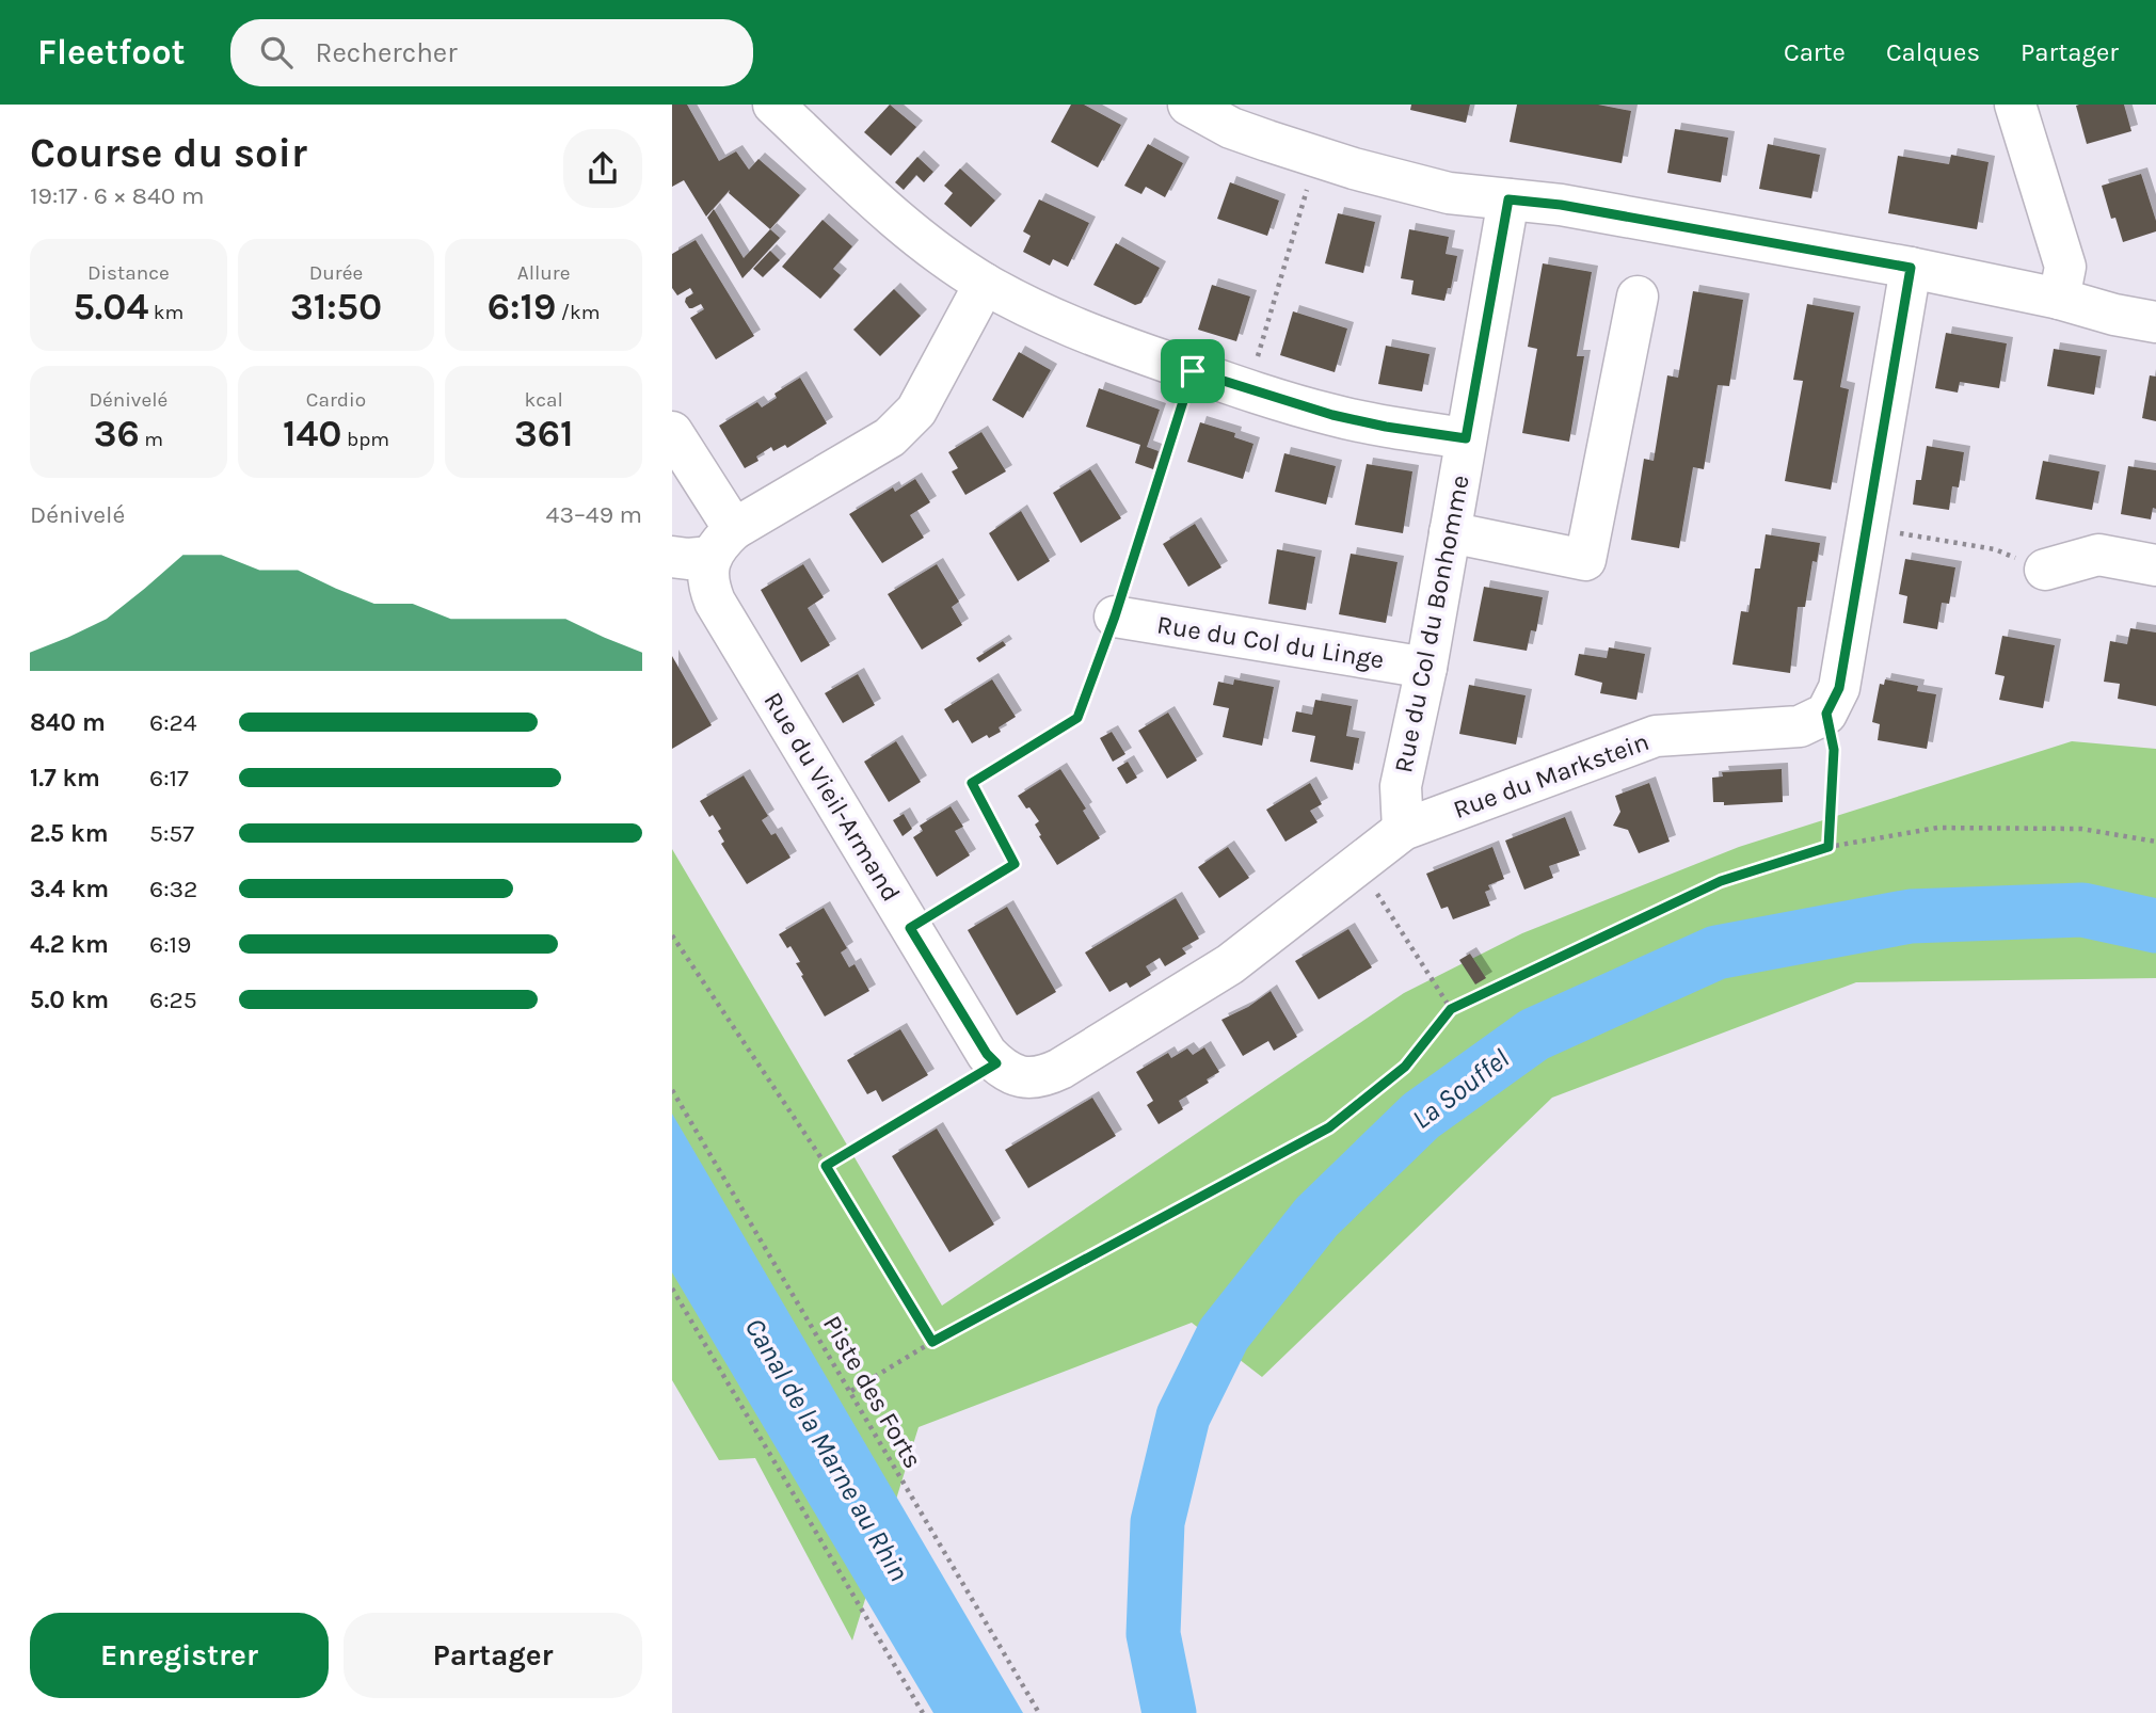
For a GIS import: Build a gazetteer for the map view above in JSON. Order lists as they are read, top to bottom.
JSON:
{
  "streets": {
    "street": [
      "Rue du Col du Bonhomme",
      "Rue du Col du Linge",
      "Rue du Markstein",
      "Rue du Vieil-Armand"
    ],
    "path": ["Piste des Forts"]
  },
  "crossings": [
    ["Rue du Col du Bonhomme", "Rue du Col du Linge"],
    ["Rue du Col du Bonhomme", "Rue du Markstein"]
  ],
  "water": ["La Souffel", "Canal de la Marne au Rhin"],
  "page": {
    "header": "Fleetfoot",
    "search": "Rechercher",
    "nav": ["Carte", "Calques", "Partager"],
    "heading": ["Course du soir", "19:17 · 6 × 840 m"],
    "stats": [
      ["Distance", "5.04 km"],
      ["Durée", "31:50"],
      ["Allure", "6:19 /km"],
      ["Dénivelé", "36 m"],
      ["Cardio", "140 bpm"],
      ["kcal", "361"]
    ],
    "chart": ["Dénivelé", "43–49 m"],
    "list": [
      {
        "name": "840 m",
        "note": "6:24"
      },
      {
        "name": "1.7 km",
        "note": "6:17"
      },
      {
        "name": "2.5 km",
        "note": "5:57"
      },
      {
        "name": "3.4 km",
        "note": "6:32"
      },
      {
        "name": "4.2 km",
        "note": "6:19"
      },
      {
        "name": "5.0 km",
        "note": "6:25"
      }
    ],
    "buttons": ["Enregistrer", "Partager"]
  }
}
